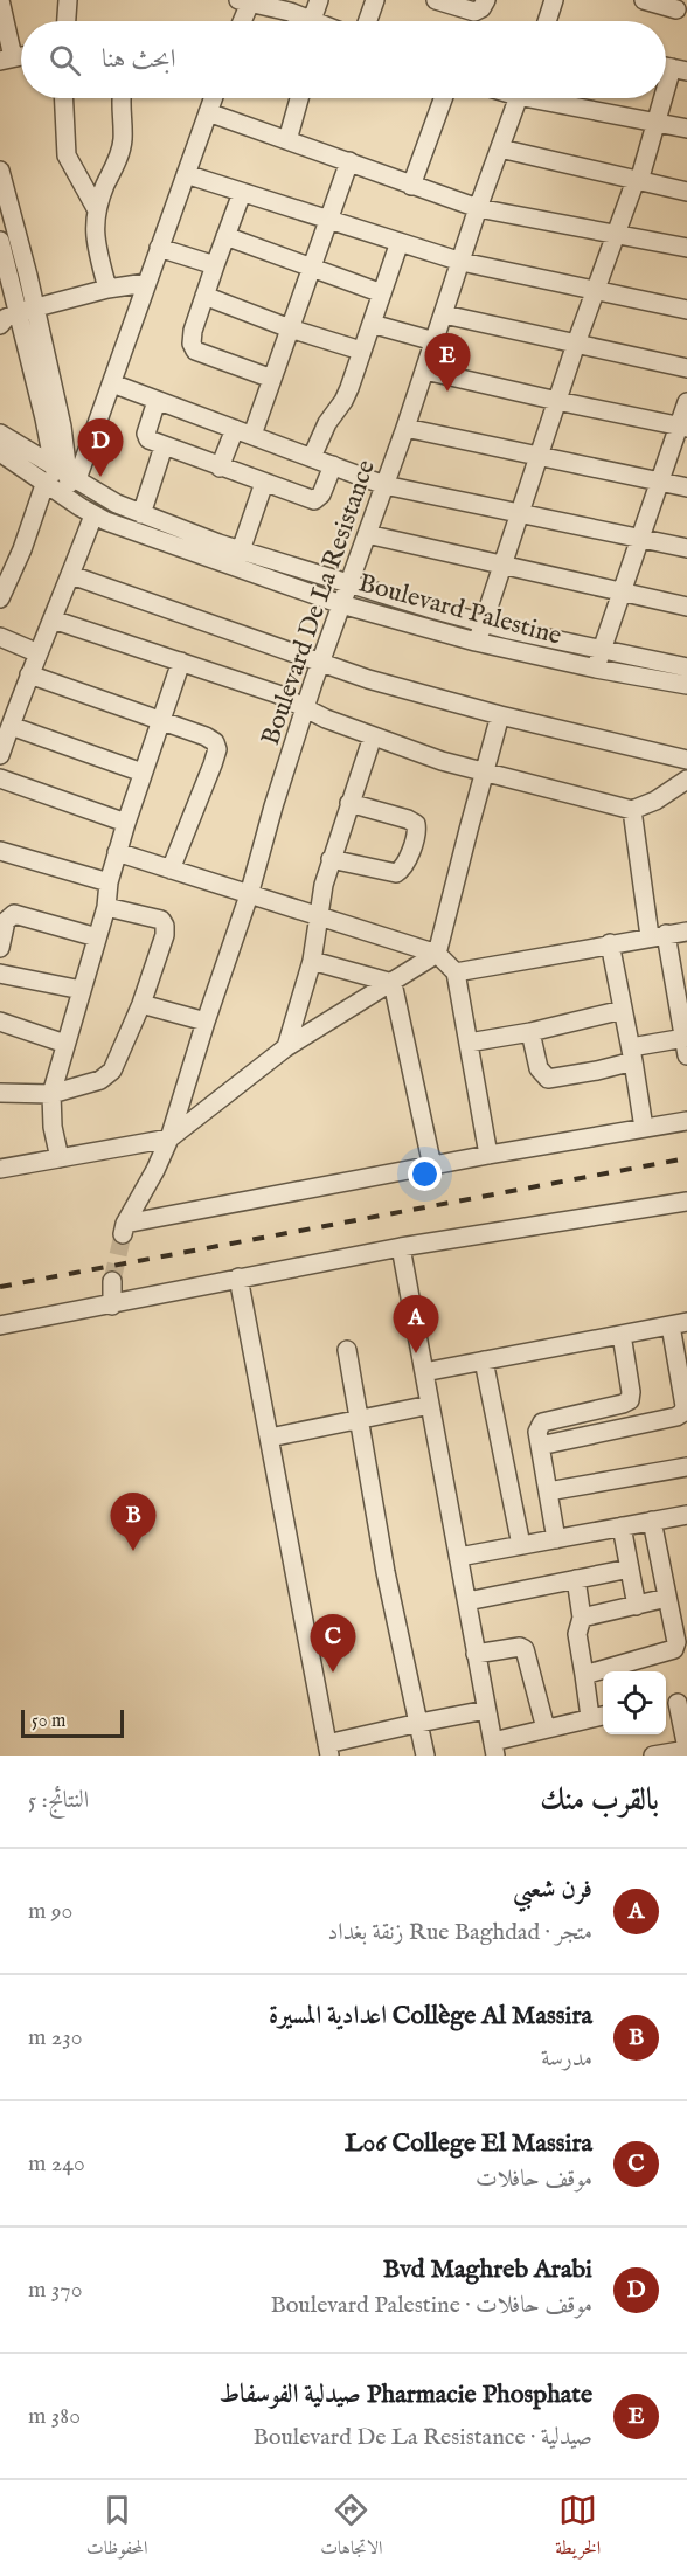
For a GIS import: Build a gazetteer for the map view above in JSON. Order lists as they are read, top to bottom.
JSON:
{
  "streets": {
    "street": ["Boulevard De La Resistance", "Boulevard Palestine"]
  },
  "crossings": [
    ["Boulevard De La Resistance", "Boulevard Palestine"]
  ],
  "scale_bar": "50 m",
  "page": {
    "search": "ابحث هنا",
    "pins": [
      "E",
      "D",
      "A",
      "B",
      "C"
    ],
    "scale": "50 m",
    "heading": ["بالقرب منك", "النتائج: 5"],
    "list": [
      {
        "mark": "A",
        "name": "فرن شعبي",
        "note": "متجر · Rue Baghdad زنقة بغداد",
        "value": "90 m"
      },
      {
        "mark": "B",
        "name": "Collège Al Massira اعدادية المسيرة",
        "note": "مدرسة",
        "value": "230 m"
      },
      {
        "mark": "C",
        "name": "L06 College El Massira",
        "note": "موقف حافلات",
        "value": "240 m"
      },
      {
        "mark": "D",
        "name": "Bvd Maghreb Arabi",
        "note": "موقف حافلات · Boulevard Palestine",
        "value": "370 m"
      },
      {
        "mark": "E",
        "name": "Pharmacie Phosphate صيدلية الفوسفاط",
        "note": "صيدلية · Boulevard De La Resistance",
        "value": "380 m"
      }
    ],
    "nav": ["الخريطة", "الاتجاهات", "المحفوظات"]
  }
}
